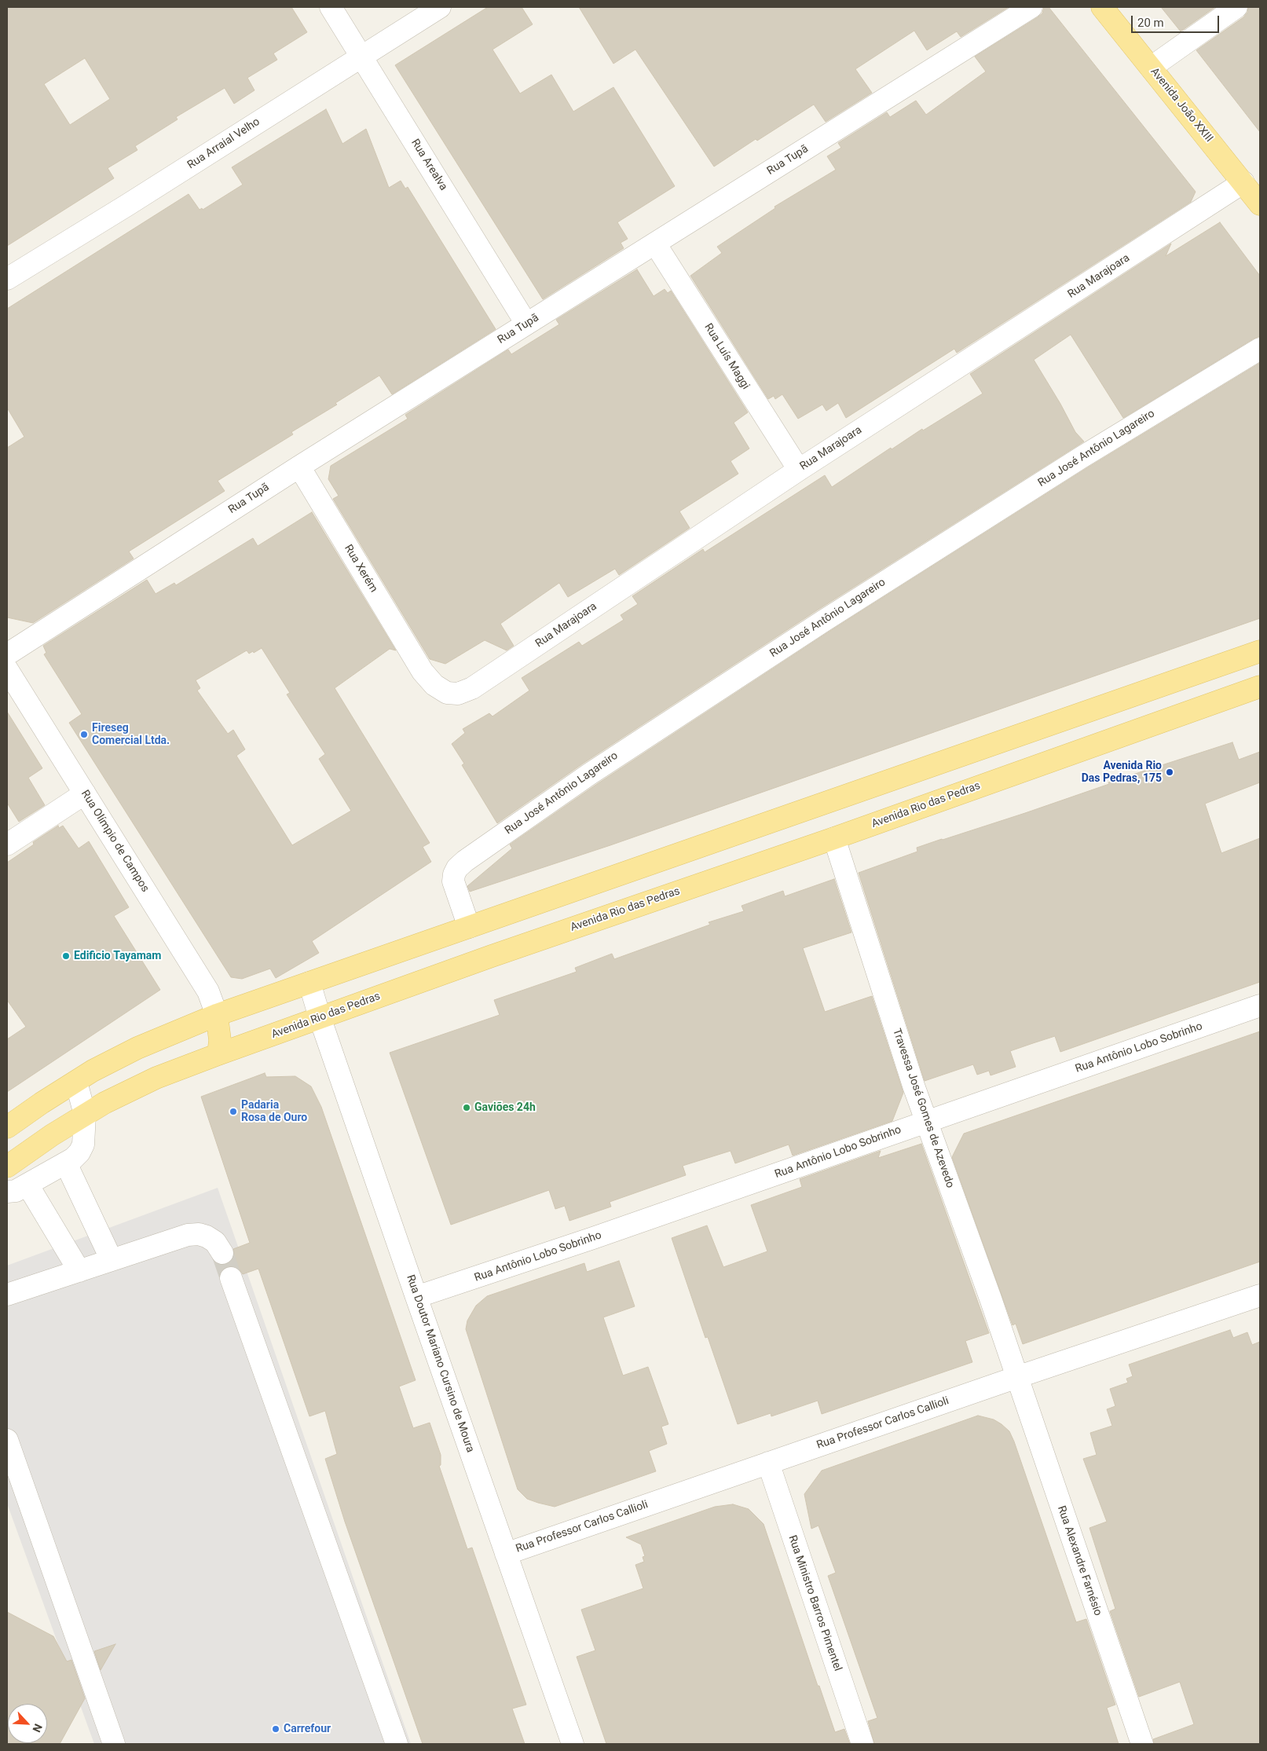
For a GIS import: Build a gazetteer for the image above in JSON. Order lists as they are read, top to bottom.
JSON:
{
  "streets": {
    "main road": ["Avenida João XXIII", "Avenida Rio das Pedras"],
    "street": [
      "Rua Arraial Velho",
      "Rua Tupã",
      "Rua Arealva",
      "Rua Marajoara",
      "Rua Luís Maggi",
      "Rua José Antônio Lagareiro",
      "Rua Xerém",
      "Rua Olímpio de Campos",
      "Rua Antônio Lobo Sobrinho",
      "Travessa José Gomes de Azevedo",
      "Rua Doutor Mariano Cursino de Moura",
      "Rua Professor Carlos Callioli",
      "Rua Alexandre Farnésio",
      "Rua Ministro Barros Pimentel"
    ]
  },
  "crossings": [
    ["Avenida João XXIII", "Rua Marajoara"],
    ["Rua Arraial Velho", "Rua Arealva"],
    ["Rua Tupã", "Rua Arealva"],
    ["Rua Tupã", "Rua Luís Maggi"],
    ["Rua Tupã", "Rua Xerém"],
    ["Rua Marajoara", "Rua Luís Maggi"],
    ["Rua Marajoara", "Rua Xerém"],
    ["Avenida Rio das Pedras", "Travessa José Gomes de Azevedo"],
    ["Avenida Rio das Pedras", "Rua Doutor Mariano Cursino de Moura"],
    ["Rua Antônio Lobo Sobrinho", "Travessa José Gomes de Azevedo"],
    ["Rua Antônio Lobo Sobrinho", "Rua Doutor Mariano Cursino de Moura"],
    ["Travessa José Gomes de Azevedo", "Rua Professor Carlos Callioli"],
    ["Travessa José Gomes de Azevedo", "Rua Alexandre Farnésio"],
    ["Rua Doutor Mariano Cursino de Moura", "Rua Professor Carlos Callioli"],
    ["Rua Professor Carlos Callioli", "Rua Alexandre Farnésio"],
    ["Rua Professor Carlos Callioli", "Rua Ministro Barros Pimentel"]
  ],
  "places": [
    "Fireseg Comercial Ltda.",
    "Avenida Rio Das Pedras, 175",
    "Edificio Tayamam",
    "Gaviões 24h",
    "Padaria Rosa de Ouro",
    "Carrefour"
  ],
  "scale_bar": "20 m",
  "north": "bottom right"
}
